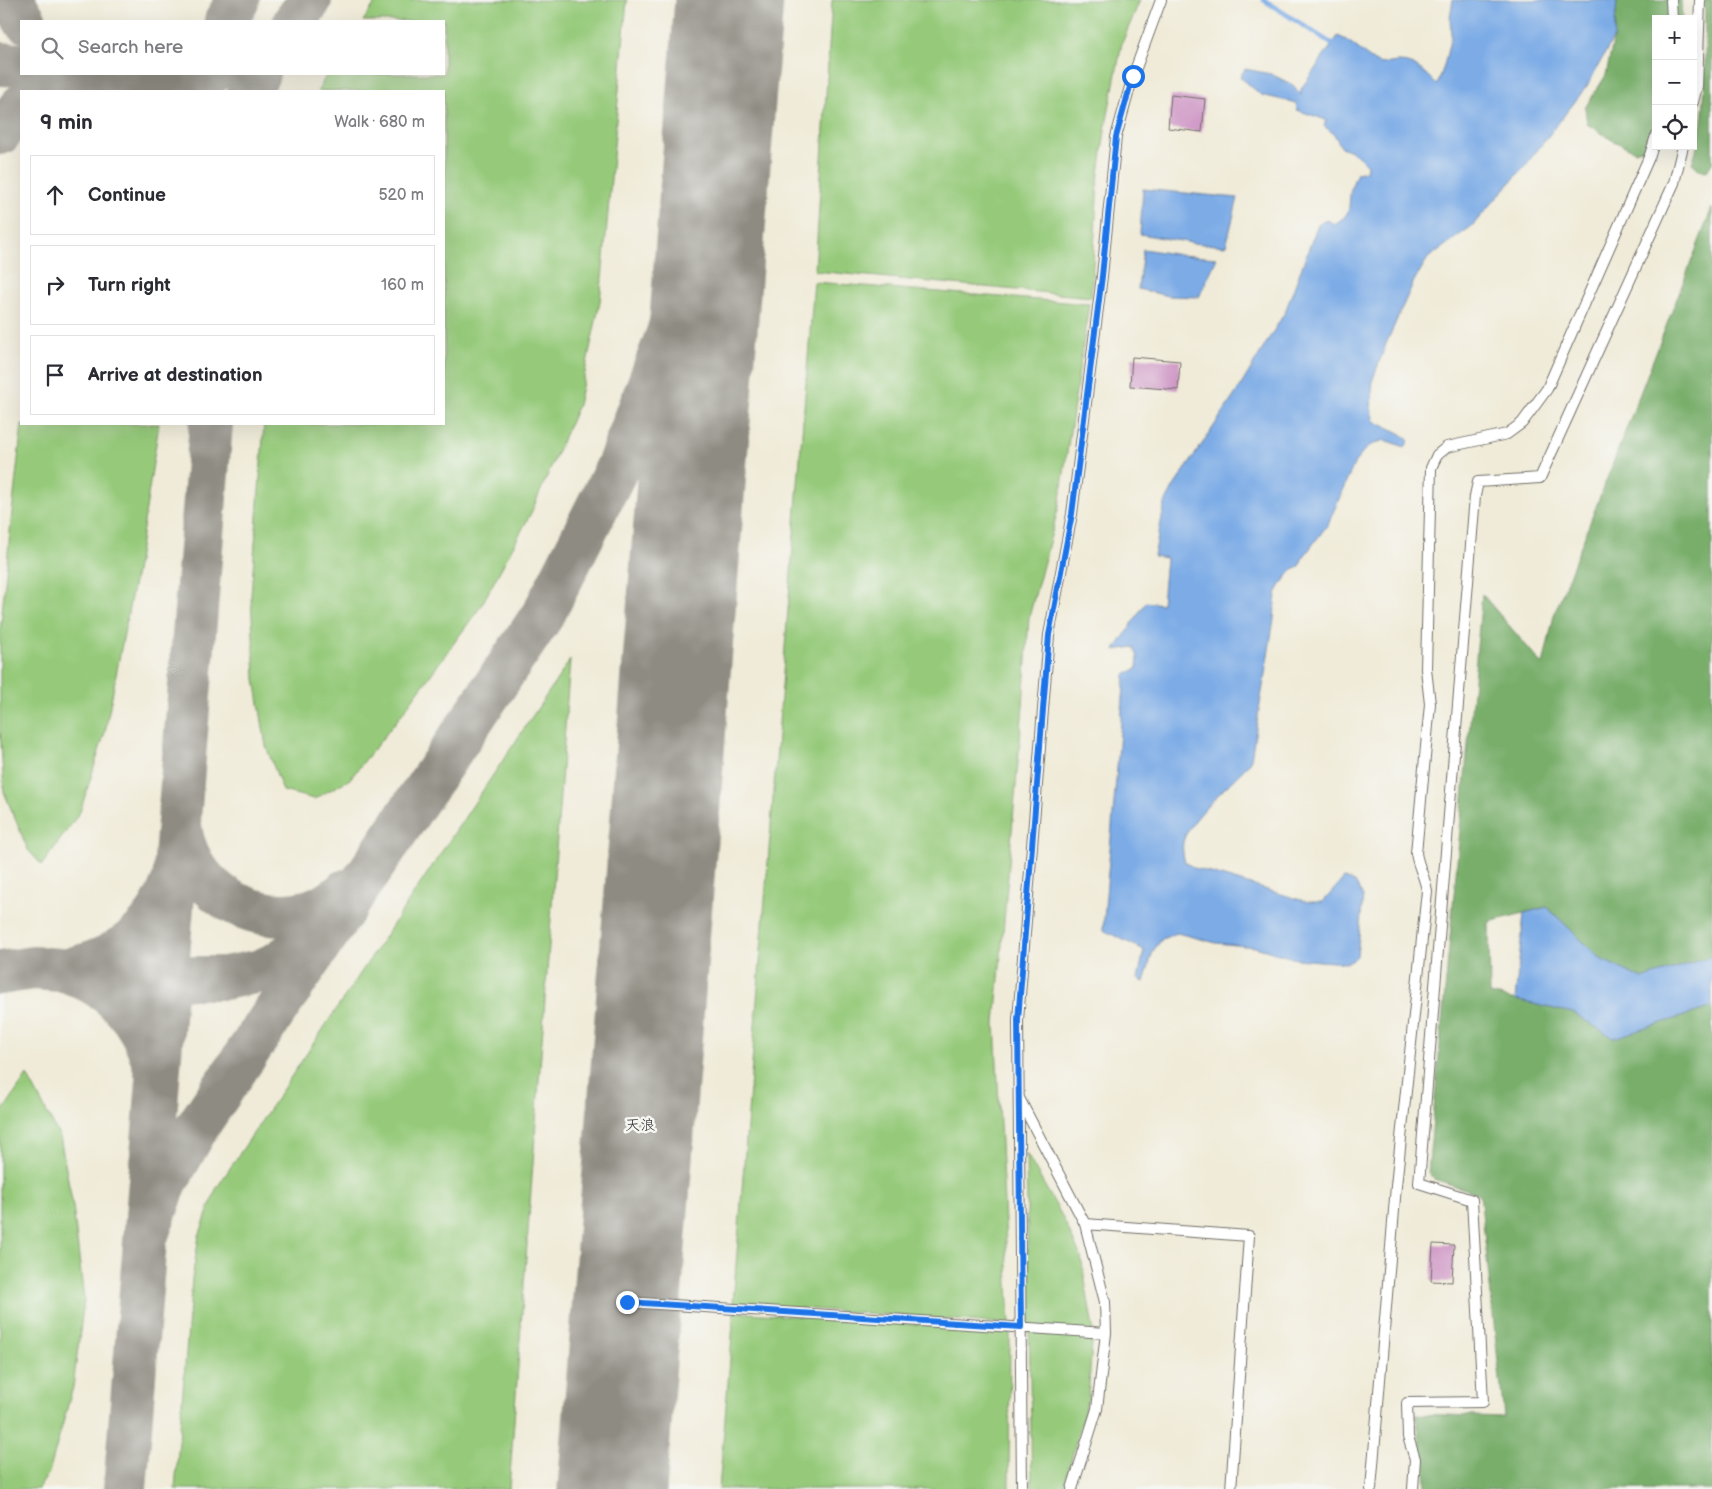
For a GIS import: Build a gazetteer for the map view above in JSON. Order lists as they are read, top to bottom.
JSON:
{
  "districts": ["天浪"],
  "page": {
    "map_buttons": ["+", "−"],
    "search": "Search here",
    "heading": ["9 min", "Walk · 680 m"],
    "list": [
      ["Continue", "520 m"],
      ["Turn right", "160 m"],
      "Arrive at destination"
    ]
  }
}
